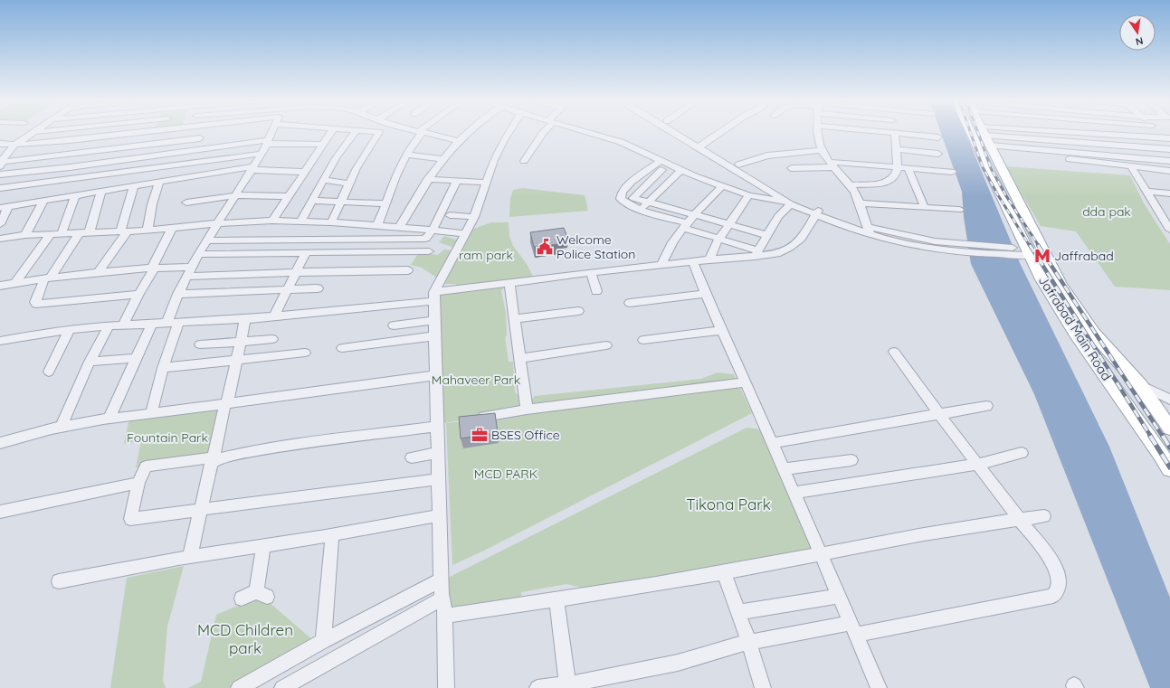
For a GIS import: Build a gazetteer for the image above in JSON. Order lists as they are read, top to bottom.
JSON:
{
  "streets": {
    "main road": ["Jafrabad Main Road"]
  },
  "parks": [
    "dda pak",
    "ram park",
    "Mahaveer Park",
    "Fountain Park",
    "MCD PARK",
    "Tikona Park",
    "MCD Children park"
  ],
  "places": {
    "public building": ["Welcome Police Station"],
    "metro station": ["Jaffrabad"],
    "office": ["BSES Office"]
  },
  "north": "bottom"
}
